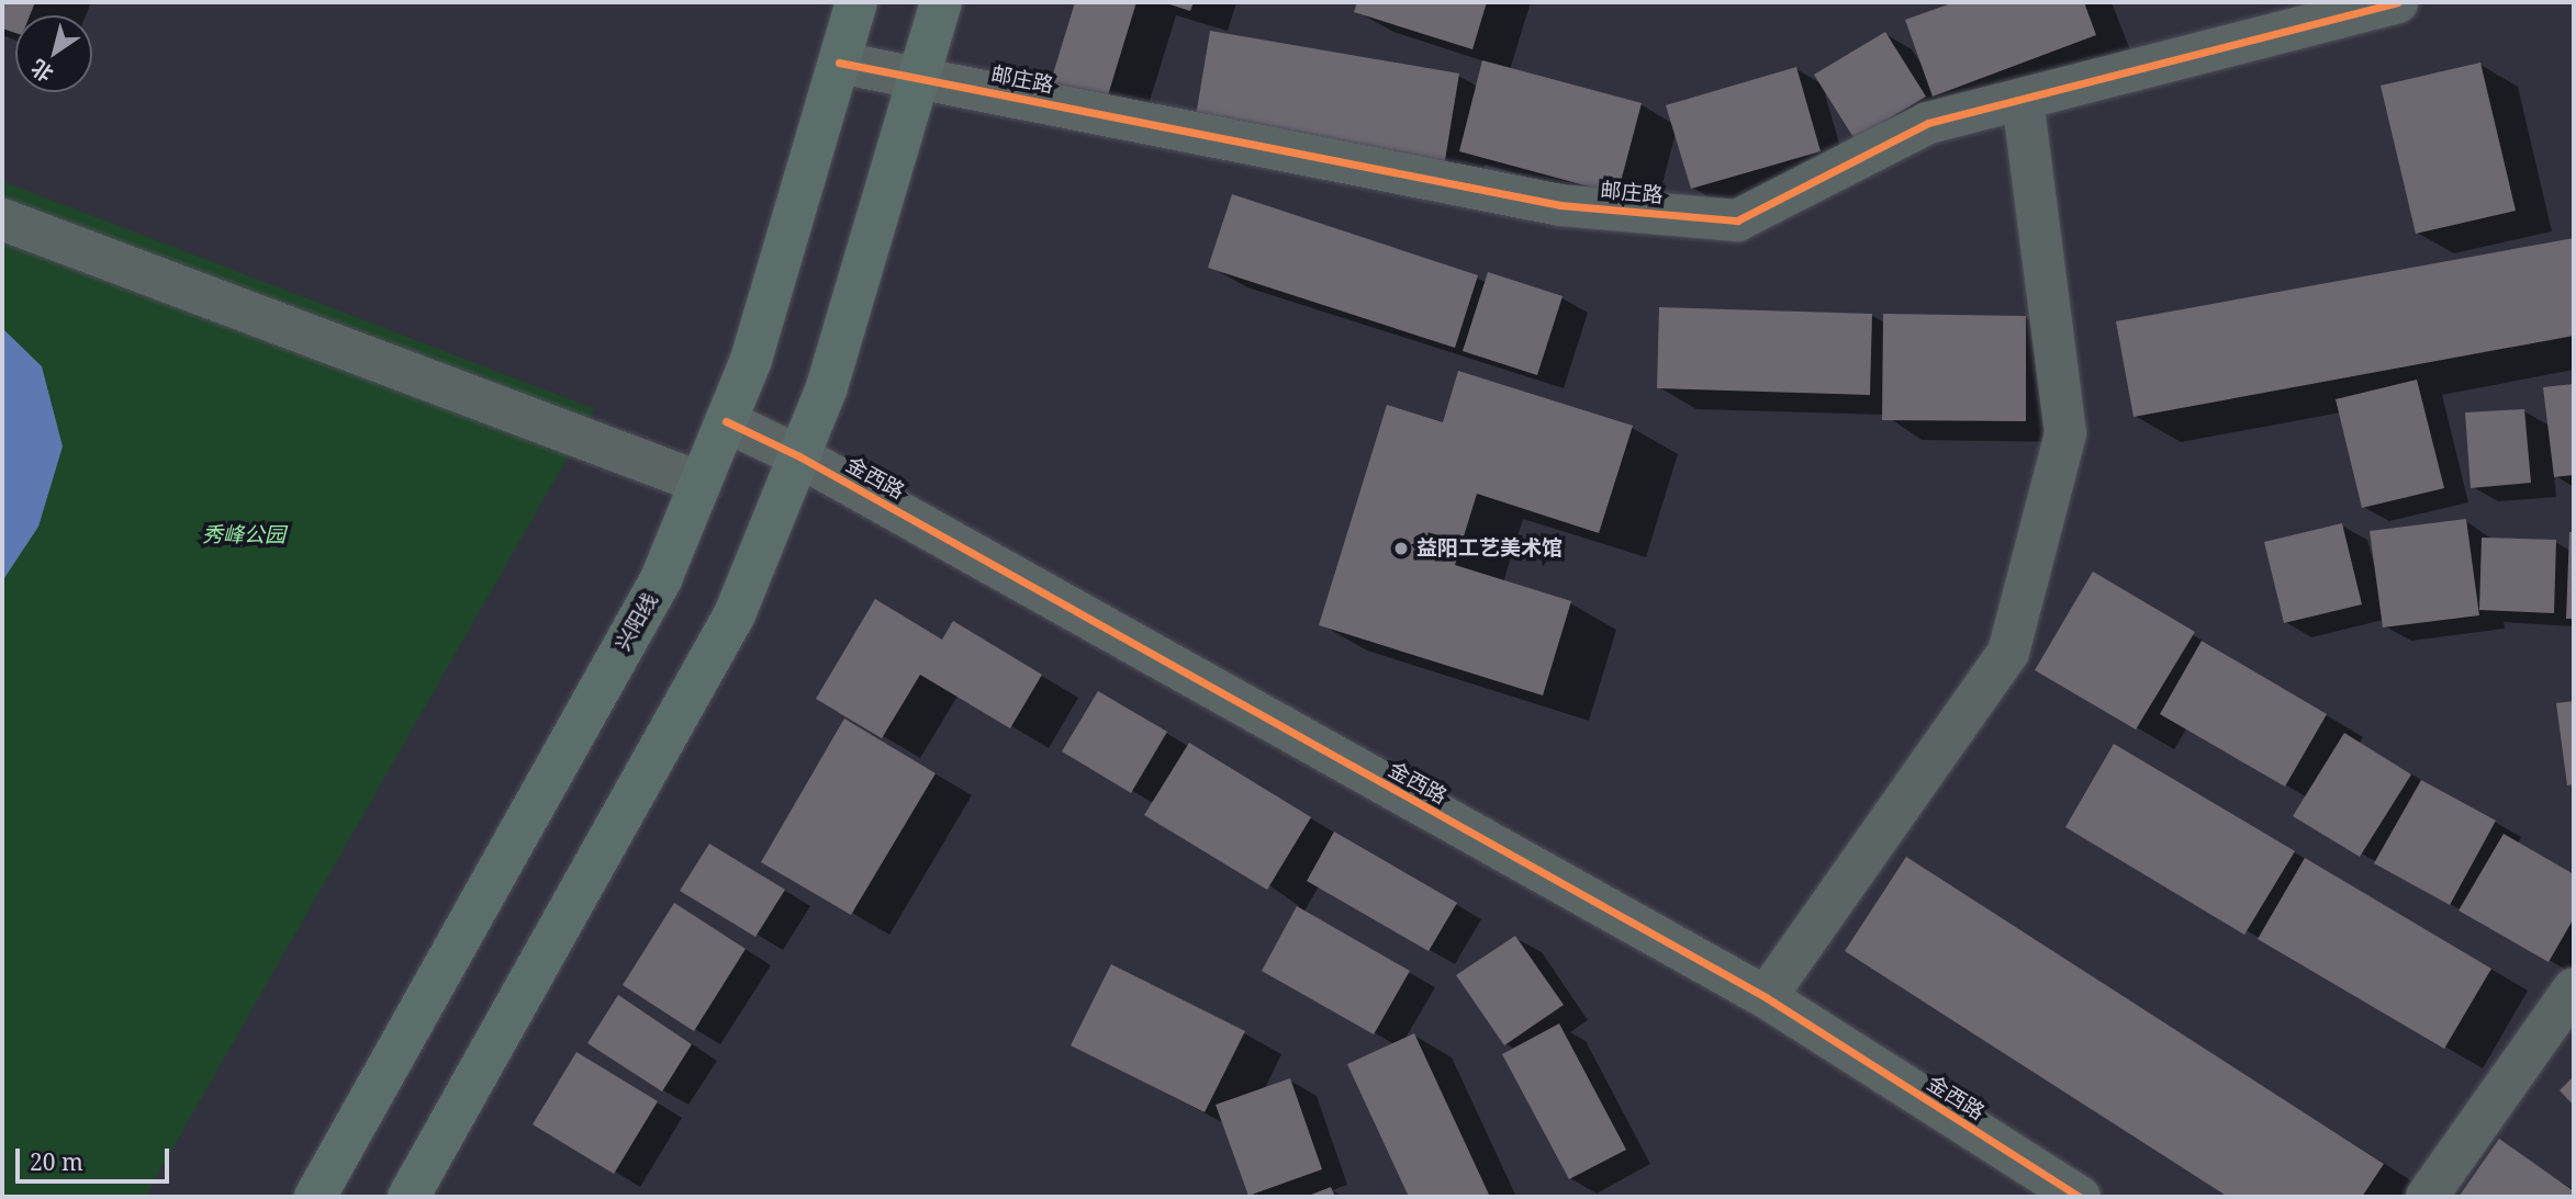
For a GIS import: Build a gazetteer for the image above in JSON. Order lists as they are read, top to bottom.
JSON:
{
  "streets": {
    "highway": ["兴阳线"],
    "street": ["邮庄路", "金西路"]
  },
  "crossings": [
    ["邮庄路", "兴阳线"],
    ["金西路", "兴阳线"]
  ],
  "parks": ["秀峰公园"],
  "places": ["益阳工艺美术馆"],
  "scale_bar": "20 m",
  "north": "bottom left"
}
